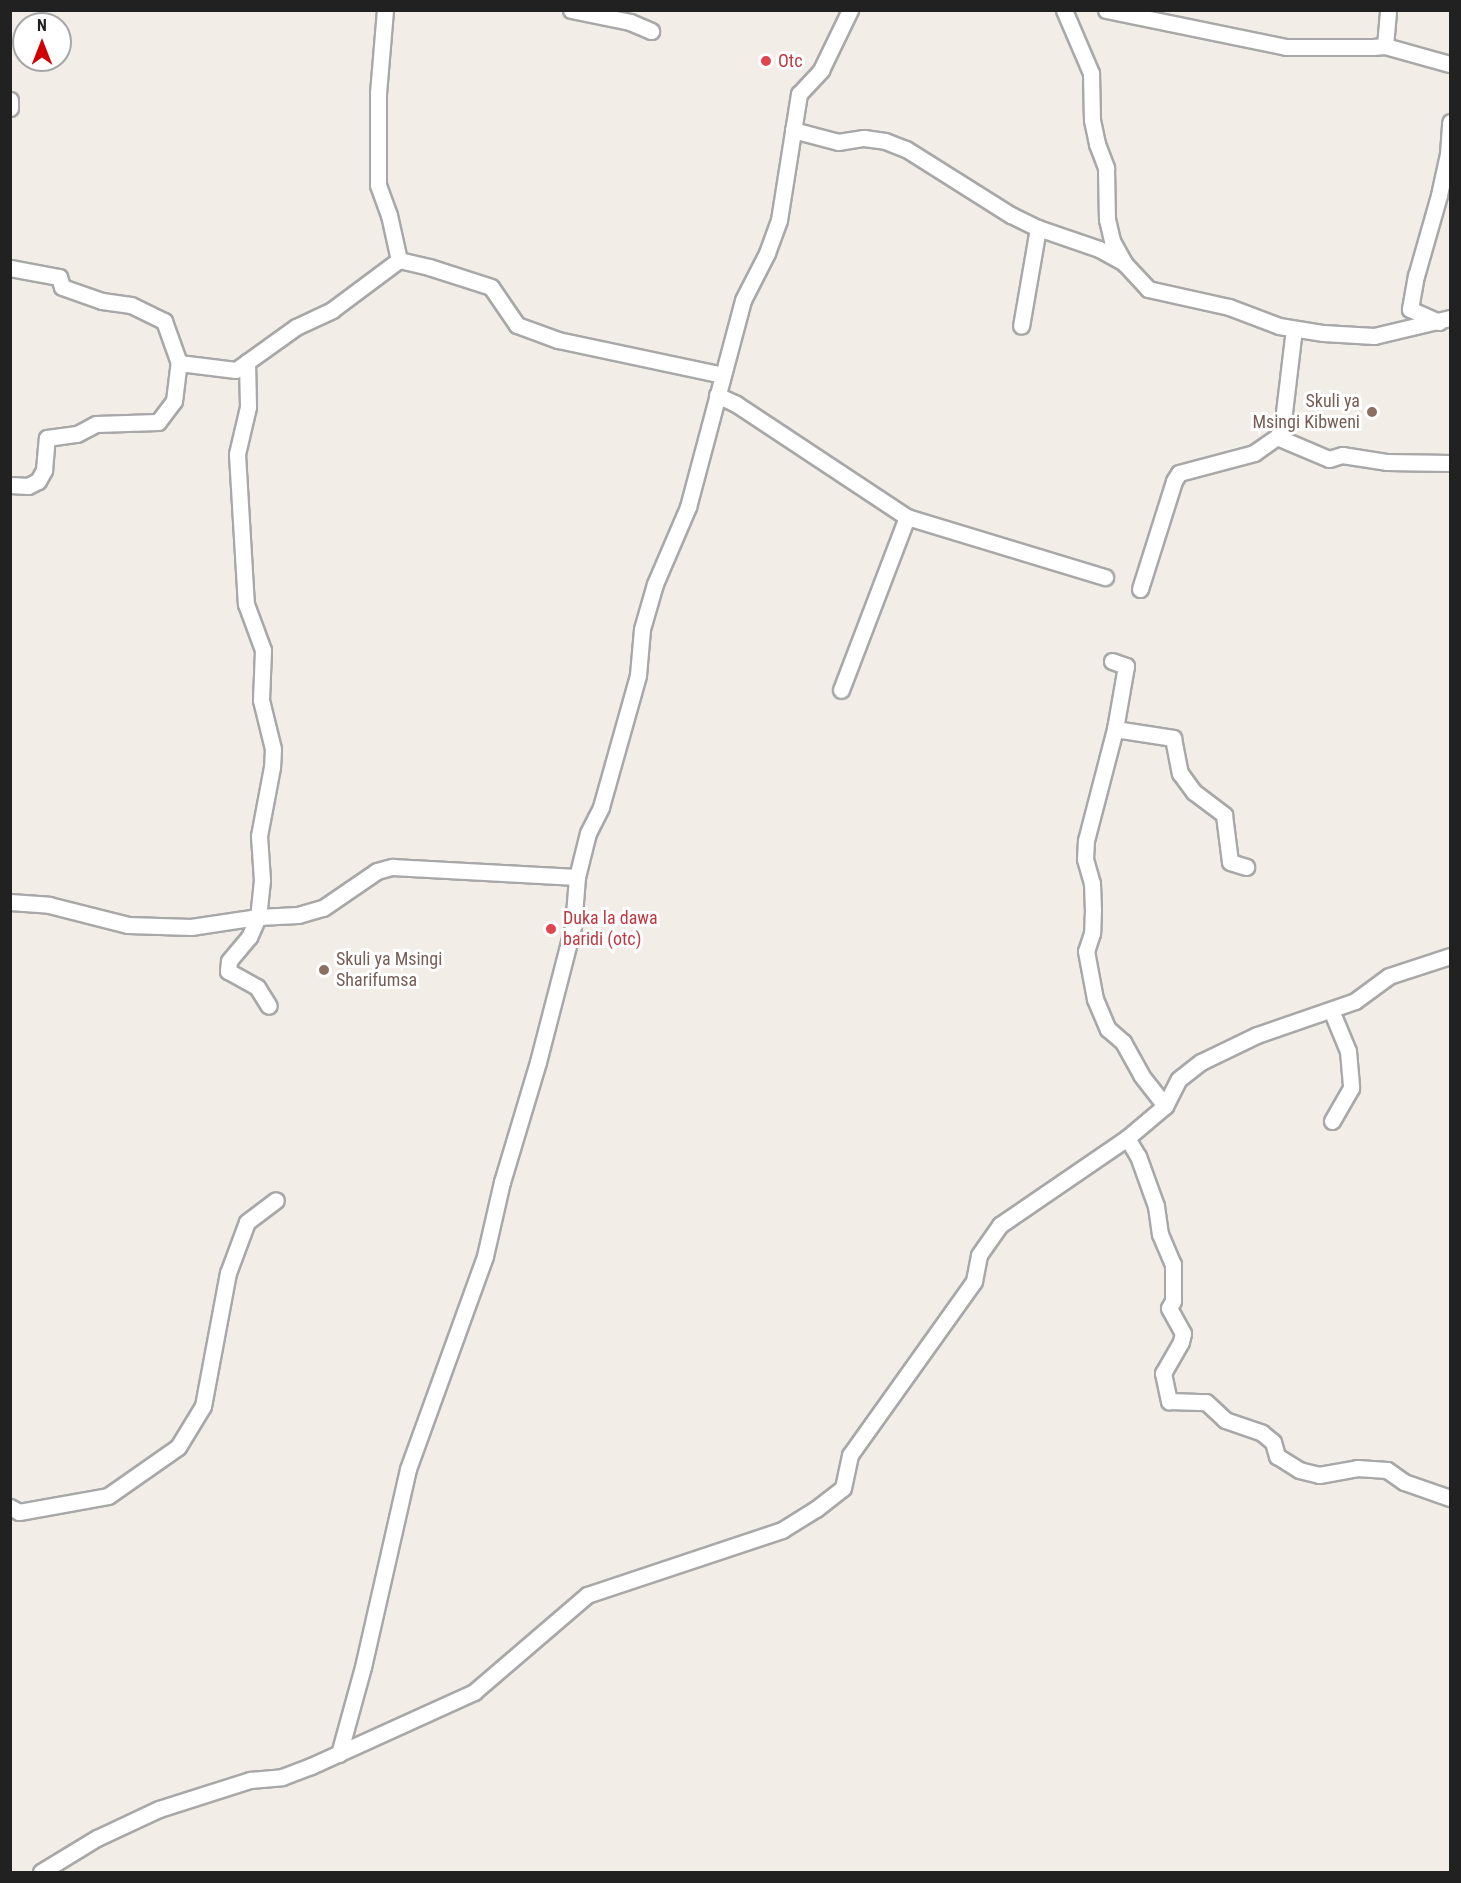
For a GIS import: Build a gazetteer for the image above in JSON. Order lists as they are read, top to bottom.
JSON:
{
  "places": [
    "Otc",
    "Skuli ya Msingi Kibweni",
    "Duka la dawa baridi (otc)",
    "Skuli ya Msingi Sharifumsa"
  ],
  "north": "top"
}
